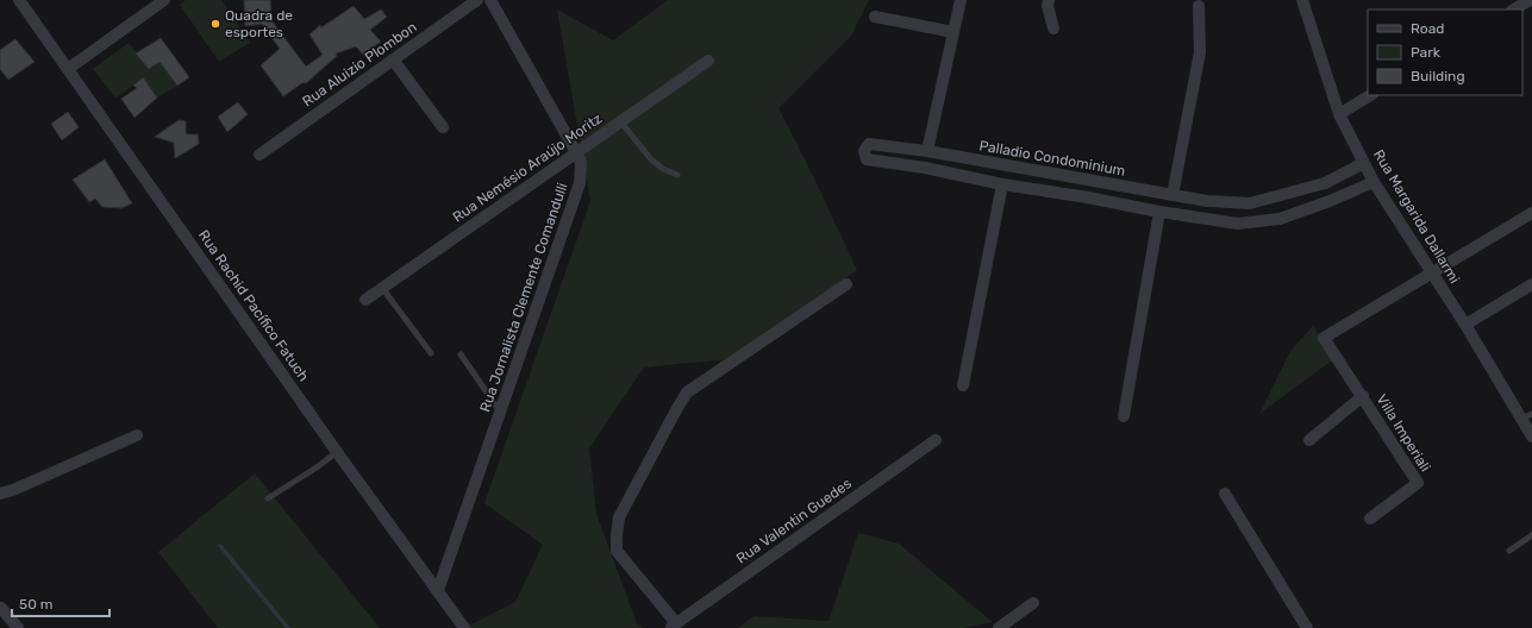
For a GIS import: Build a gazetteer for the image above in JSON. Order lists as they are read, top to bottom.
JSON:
{
  "streets": {
    "street": [
      "Rua Aluizio Plombon",
      "Palladio Condominium",
      "Rua Nemésio Araújo Moritz",
      "Rua Margarida Dallarmi",
      "Rua Jornalista Clemente Comandulli",
      "Rua Rachid Pacífico Fatuch",
      "Villa Imperiali",
      "Rua Valentin Guedes"
    ]
  },
  "crossings": [
    ["Palladio Condominium", "Rua Margarida Dallarmi"],
    ["Rua Nemésio Araújo Moritz", "Rua Jornalista Clemente Comandulli"],
    ["Rua Margarida Dallarmi", "Villa Imperiali"],
    ["Rua Jornalista Clemente Comandulli", "Rua Rachid Pacífico Fatuch"]
  ],
  "places": ["Quadra de esportes"],
  "legend": ["Road", "Park", "Building"],
  "scale_bar": "50 m"
}
